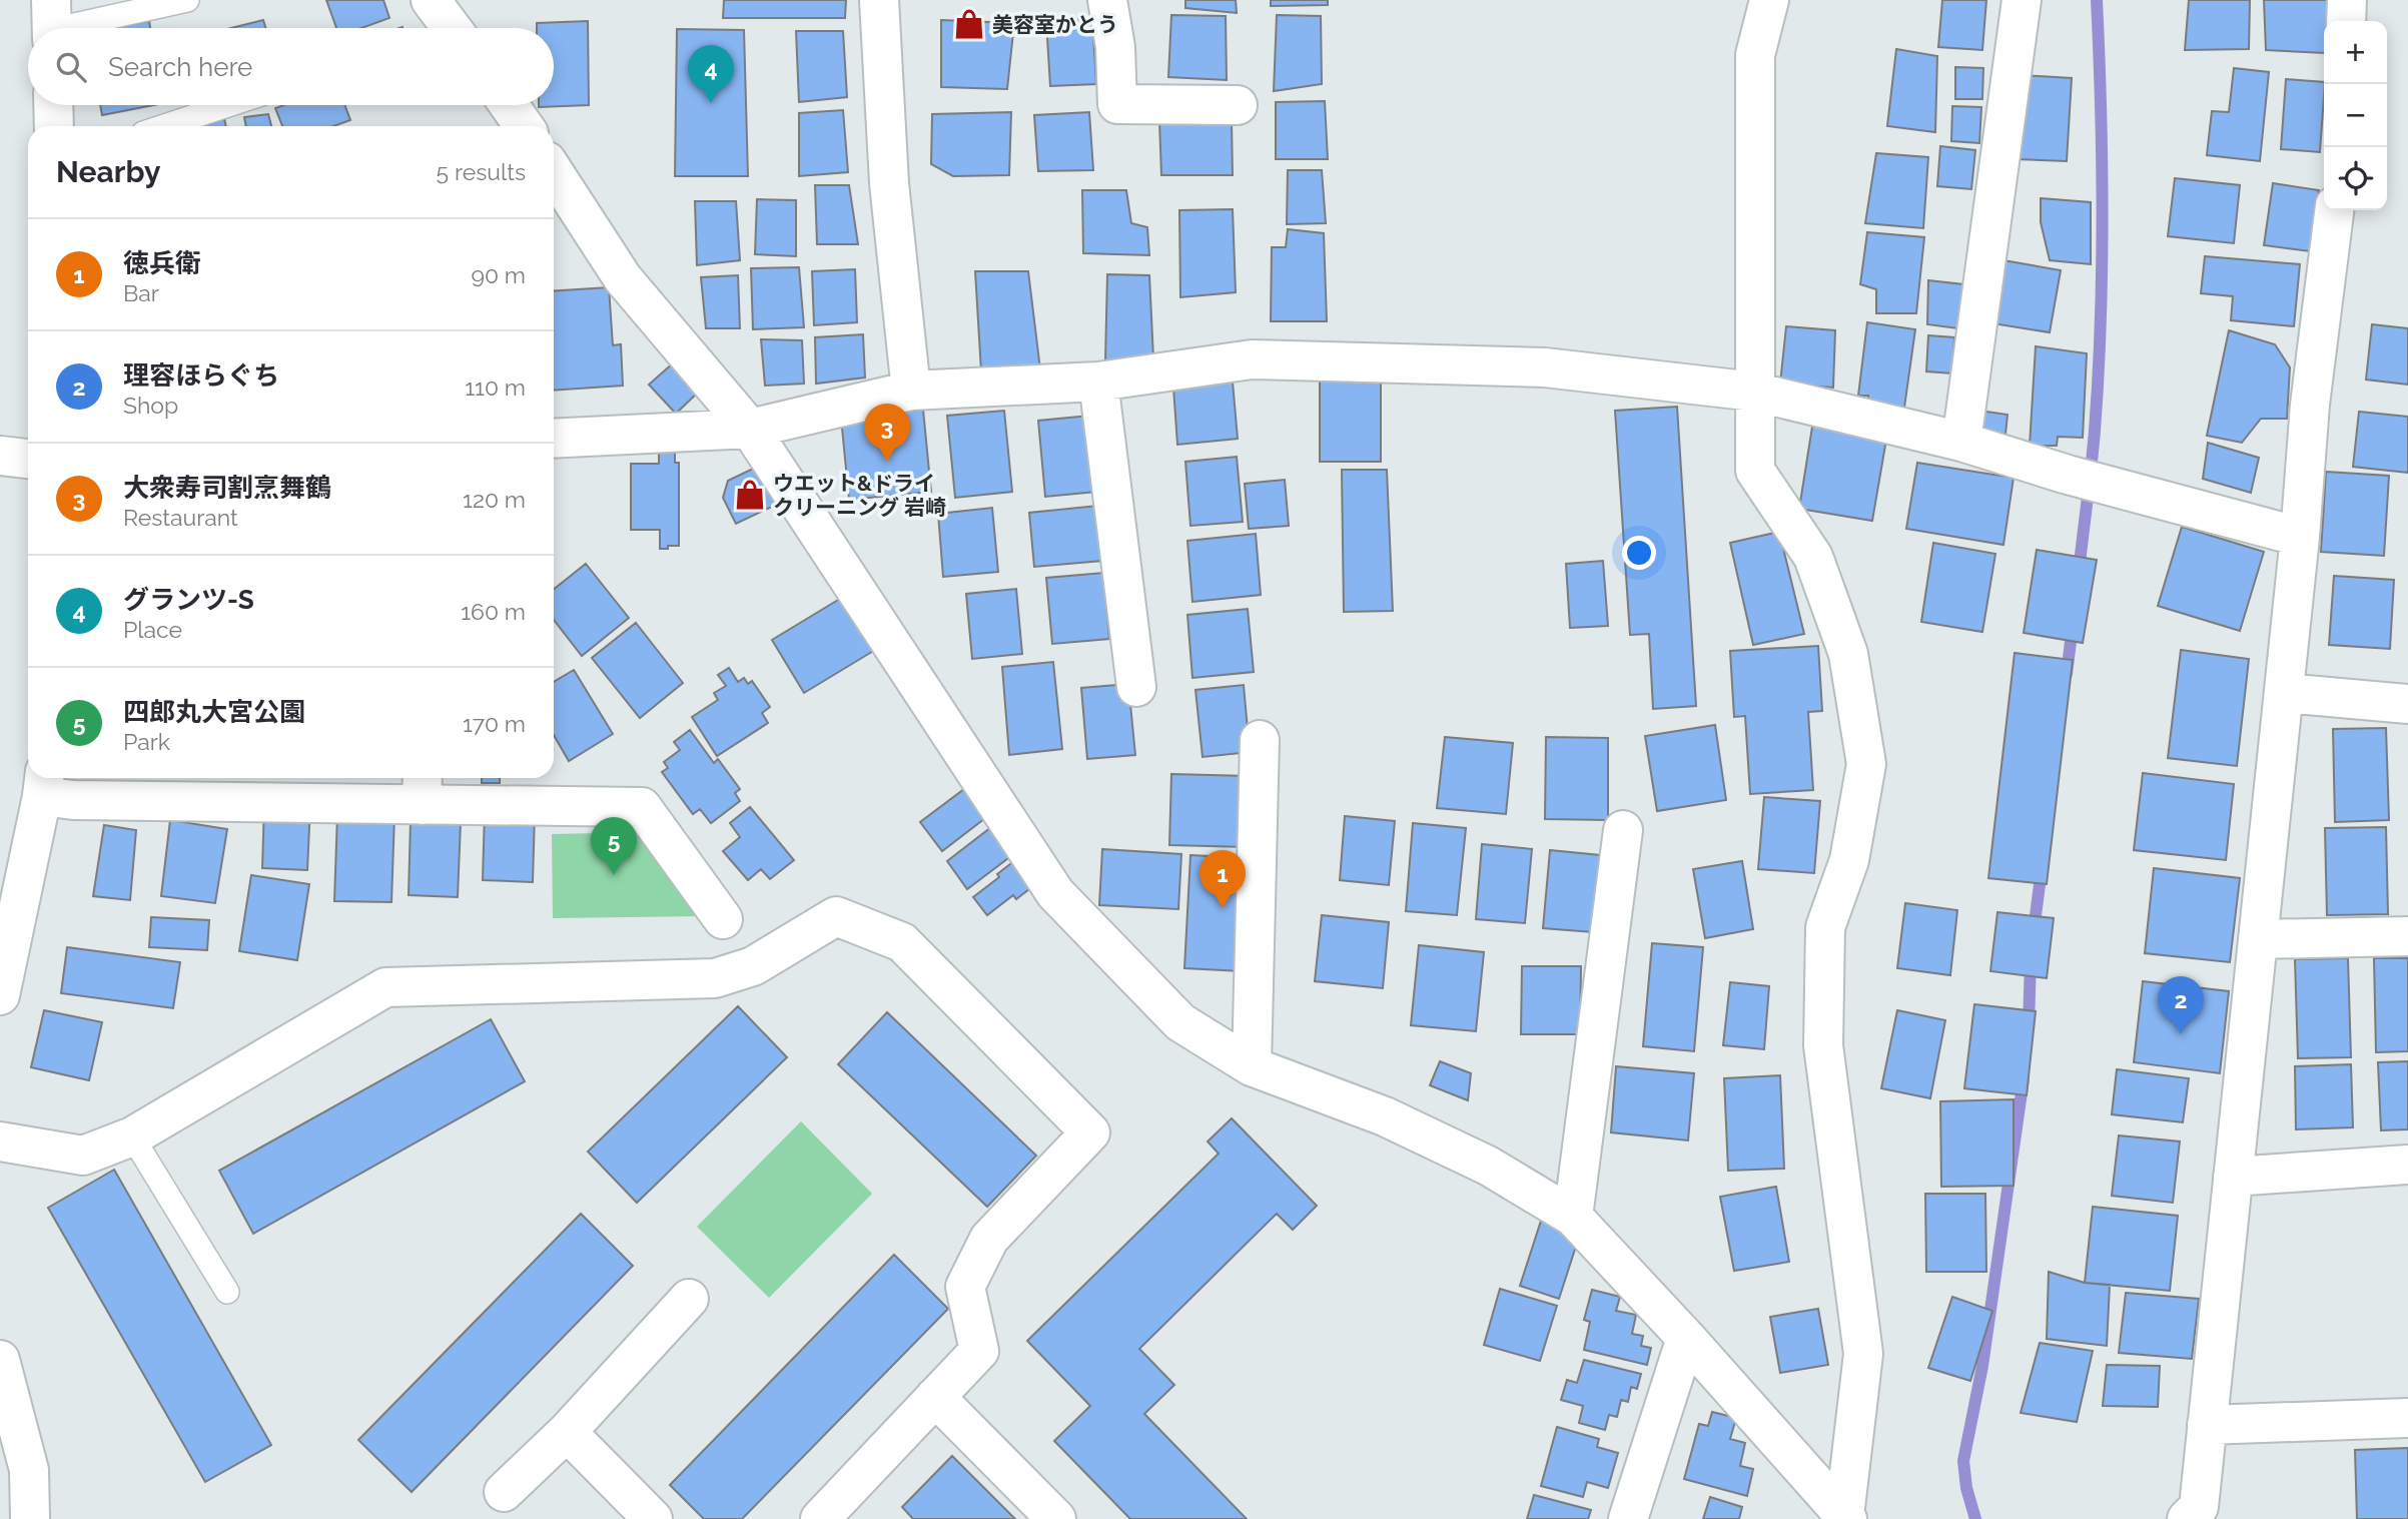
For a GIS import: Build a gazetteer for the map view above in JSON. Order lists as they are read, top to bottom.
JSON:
{
  "places": {
    "shop": ["美容室かとう", "ウエット&ドライ クリーニング 岩崎"]
  },
  "page": {
    "map_buttons": ["+", "−"],
    "search": "Search here",
    "pins": [
      "4",
      "3",
      "5",
      "1",
      "2"
    ],
    "heading": ["Nearby", "5 results"],
    "list": [
      {
        "mark": "1",
        "name": "徳兵衛",
        "note": "Bar",
        "value": "90 m"
      },
      {
        "mark": "2",
        "name": "理容ほらぐち",
        "note": "Shop",
        "value": "110 m"
      },
      {
        "mark": "3",
        "name": "大衆寿司割烹舞鶴",
        "note": "Restaurant",
        "value": "120 m"
      },
      {
        "mark": "4",
        "name": "グランツ-S",
        "note": "Place",
        "value": "160 m"
      },
      {
        "mark": "5",
        "name": "四郎丸大宮公園",
        "note": "Park",
        "value": "170 m"
      }
    ]
  }
}
